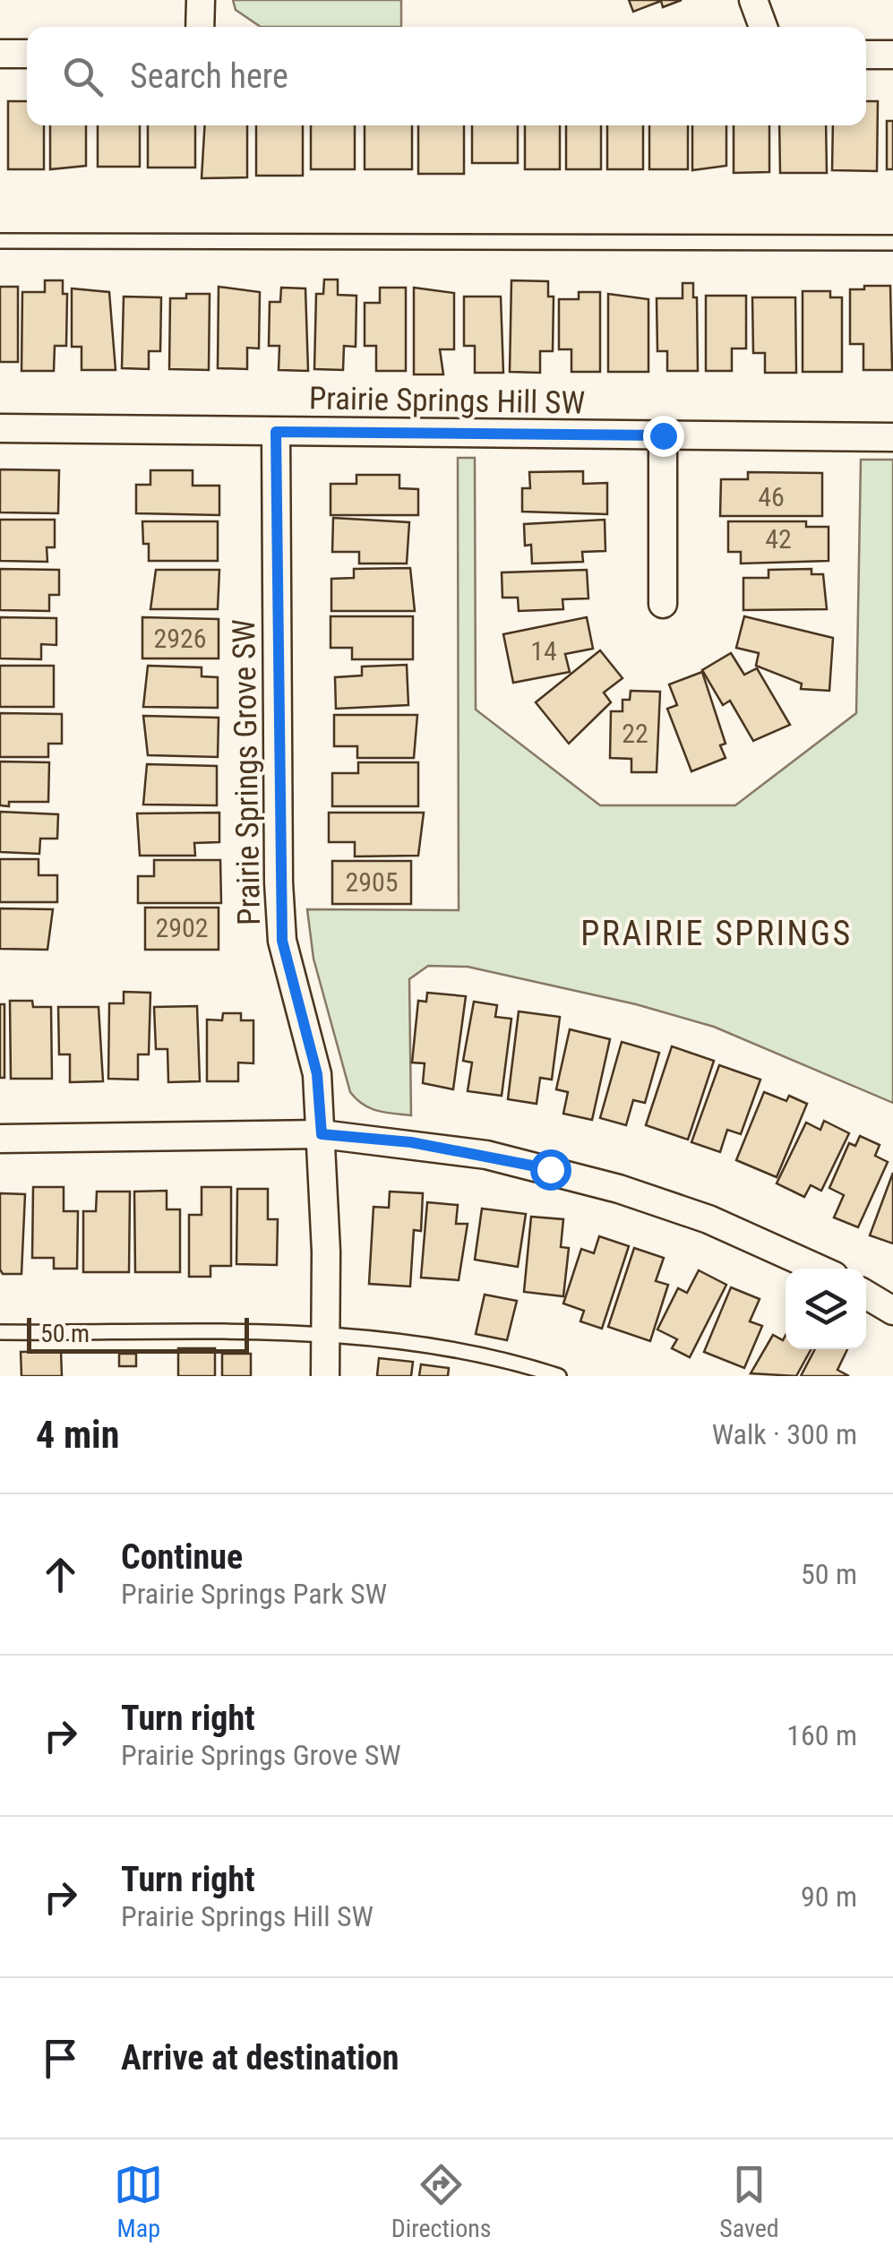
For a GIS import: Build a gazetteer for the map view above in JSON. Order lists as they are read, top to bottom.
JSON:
{
  "streets": {
    "street": ["Prairie Springs Hill SW", "Prairie Springs Grove SW"]
  },
  "crossings": [
    ["Prairie Springs Hill SW", "Prairie Springs Grove SW"]
  ],
  "districts": ["PRAIRIE SPRINGS"],
  "house_numbers": [
    "46",
    "42",
    "2926",
    "14",
    "22",
    "2905",
    "2902"
  ],
  "scale_bar": "50 m",
  "page": {
    "search": "Search here",
    "scale": "50 m",
    "heading": ["4 min", "Walk · 300 m"],
    "list": [
      ["Continue", "Prairie Springs Park SW", "50 m"],
      ["Turn right", "Prairie Springs Grove SW", "160 m"],
      ["Turn right", "Prairie Springs Hill SW", "90 m"],
      "Arrive at destination"
    ],
    "nav": ["Map", "Directions", "Saved"]
  }
}
